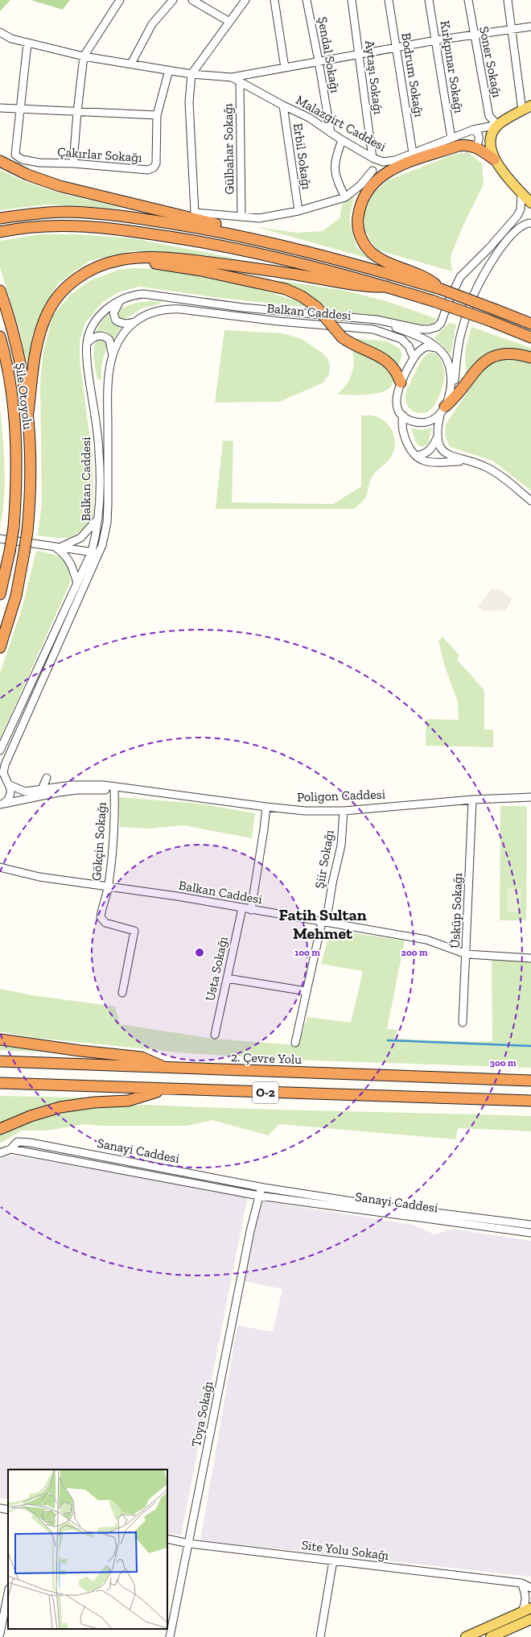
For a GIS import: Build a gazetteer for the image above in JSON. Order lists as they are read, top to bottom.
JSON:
{
  "streets": {
    "highway": ["Şile Otoyolu", "2. Çevre Yolu", "O-2"],
    "main road": ["Malazgirt Caddesi"],
    "street": [
      "Şendal Sokağı",
      "Soner Sokağı",
      "Kırkpınar Sokağı",
      "Bodrum Sokağı",
      "Aytaşı Sokağı",
      "Gülbahar Sokağı",
      "Çakırlar Sokağı",
      "Erbil Sokağı",
      "Balkan Caddesi",
      "Poligon Caddesi",
      "Gökçin Sokağı",
      "Şiir Sokağı",
      "Üsküp Sokağı",
      "Usta Sokağı",
      "Sanayi Caddesi",
      "Toya Sokağı",
      "Site Yolu Sokağı"
    ]
  },
  "crossings": [
    ["Şendal Sokağı", "Malazgirt Caddesi"],
    ["Soner Sokağı", "Malazgirt Caddesi"],
    ["Kırkpınar Sokağı", "Malazgirt Caddesi"],
    ["Bodrum Sokağı", "Malazgirt Caddesi"],
    ["Aytaşı Sokağı", "Malazgirt Caddesi"],
    ["Malazgirt Caddesi", "Gülbahar Sokağı"],
    ["Malazgirt Caddesi", "Erbil Sokağı"],
    ["Balkan Caddesi", "Gökçin Sokağı"],
    ["Balkan Caddesi", "Şiir Sokağı"],
    ["Balkan Caddesi", "Üsküp Sokağı"],
    ["Balkan Caddesi", "Usta Sokağı"],
    ["Poligon Caddesi", "Gökçin Sokağı"],
    ["Poligon Caddesi", "Şiir Sokağı"],
    ["Poligon Caddesi", "Üsküp Sokağı"],
    ["Sanayi Caddesi", "Toya Sokağı"],
    ["Toya Sokağı", "Site Yolu Sokağı"]
  ],
  "districts": ["Fatih Sultan Mehmet"],
  "rings": ["100 m", "200 m", "300 m"]
}
